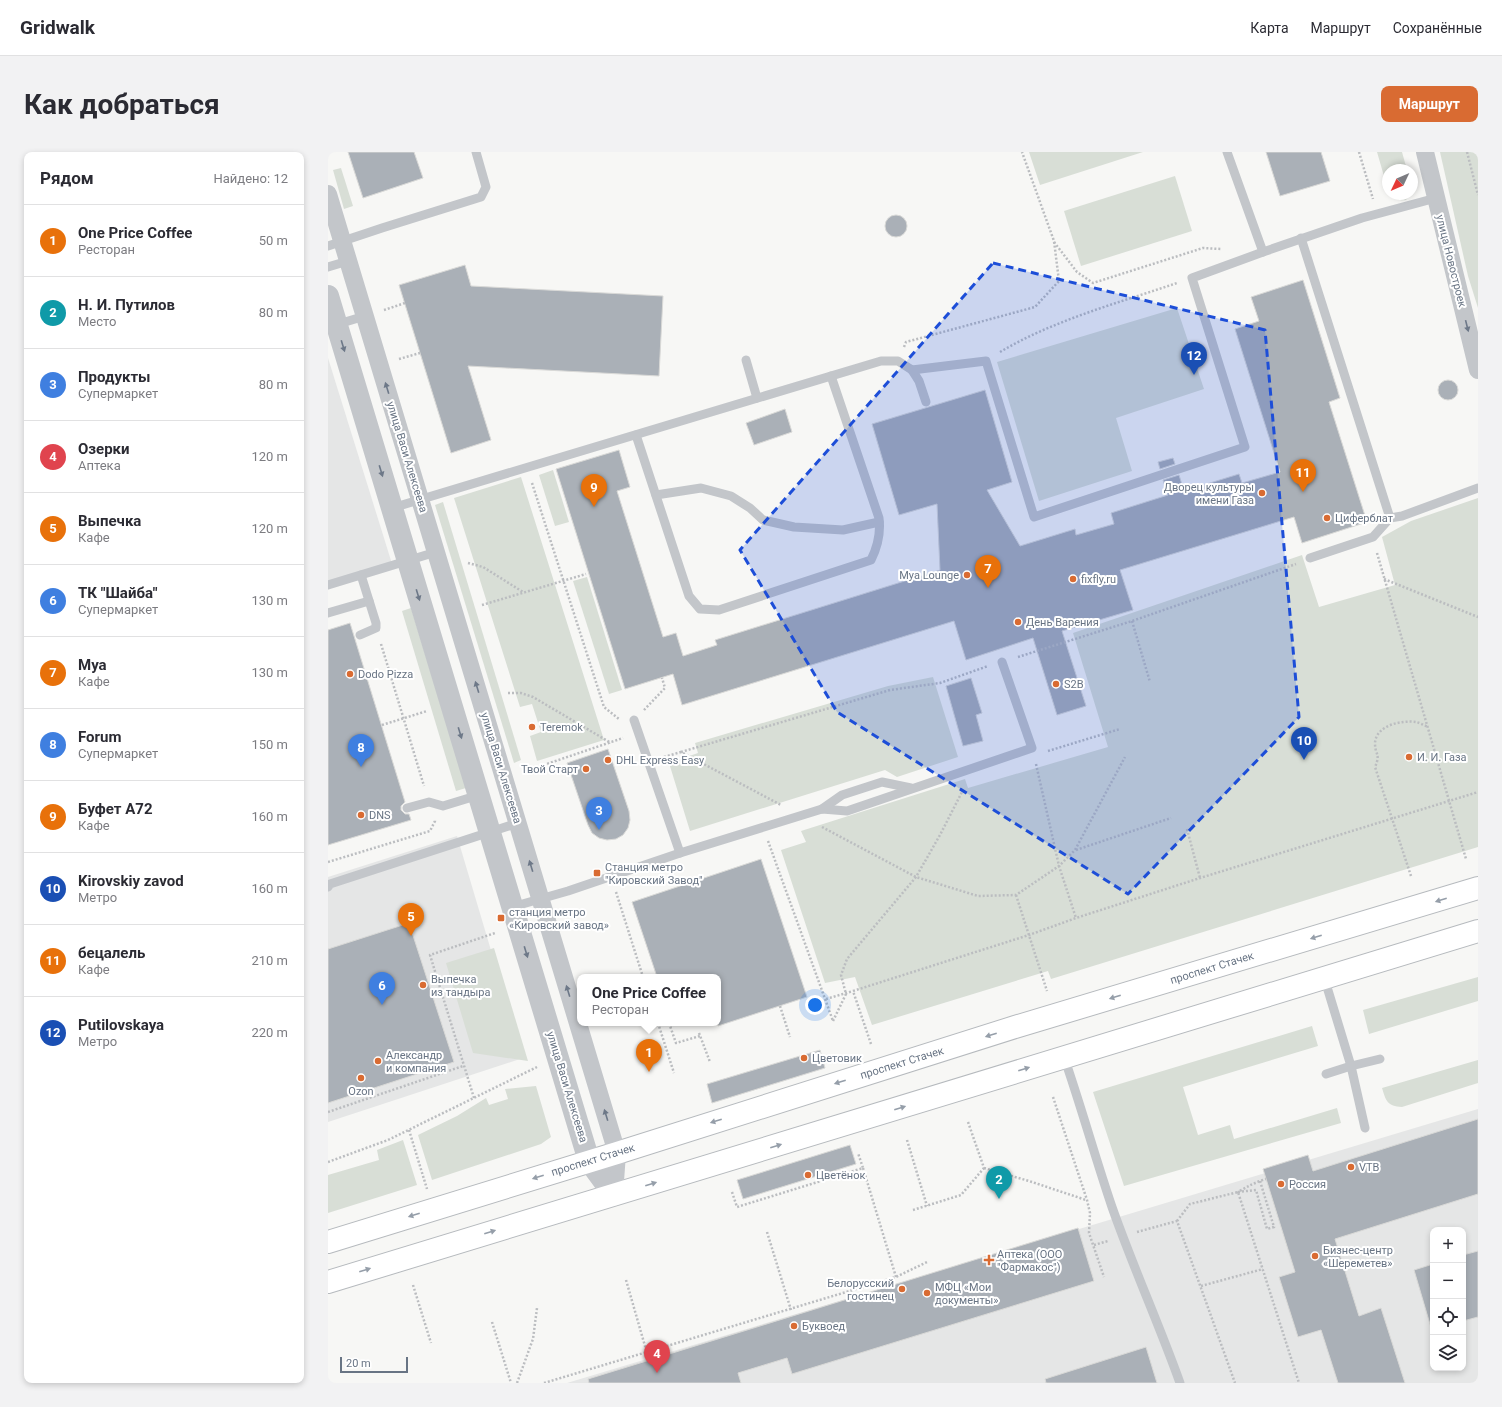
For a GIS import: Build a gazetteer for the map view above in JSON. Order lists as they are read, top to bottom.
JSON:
{
  "streets": {
    "main road": ["проспект Стачек"],
    "street": ["улица Новостроек", "улица Васи Алексеева"]
  },
  "crossings": [
    ["улица Васи Алексеева", "проспект Стачек"]
  ],
  "one_way": ["улица Новостроек"],
  "places": {
    "other": [
      "Дворец культуры имени Газа",
      "Циферблат",
      "Mya Lounge",
      "fixfly.ru",
      "День Варения",
      "Dodo Pizza",
      "S2B",
      "Teremok",
      "И. И. Газа",
      "DHL Express Easy",
      "Твой Старт",
      "DNS",
      "Выпечка из тандыра",
      "Цветовик",
      "Александр и компания",
      "Ozon",
      "VTB",
      "Цветёнок",
      "Россия",
      "Бизнес-центр «Шереметев»",
      "Белорусский гостинец",
      "МФЦ «Мои документы»",
      "Буквоед"
    ],
    "transit": ["Станция метро \"Кировский Завод\"", "станция метро «Кировский завод»"],
    "health": ["Аптека (ООО \"Фармакос\")"]
  },
  "scale_bar": "20 m",
  "north": "bottom left",
  "page": {
    "header": "Gridwalk",
    "nav": ["Карта", "Маршрут", "Сохранённые"],
    "buttons": "Маршрут",
    "title": "Как добраться",
    "heading": ["Рядом", "Найдено: 12"],
    "list": [
      {
        "mark": "1",
        "name": "One Price Coffee",
        "note": "Ресторан",
        "value": "50 m"
      },
      {
        "mark": "2",
        "name": "Н. И. Путилов",
        "note": "Место",
        "value": "80 m"
      },
      {
        "mark": "3",
        "name": "Продукты",
        "note": "Супермаркет",
        "value": "80 m"
      },
      {
        "mark": "4",
        "name": "Озерки",
        "note": "Аптека",
        "value": "120 m"
      },
      {
        "mark": "5",
        "name": "Выпечка",
        "note": "Кафе",
        "value": "120 m"
      },
      {
        "mark": "6",
        "name": "ТК \"Шайба\"",
        "note": "Супермаркет",
        "value": "130 m"
      },
      {
        "mark": "7",
        "name": "Mya",
        "note": "Кафе",
        "value": "130 m"
      },
      {
        "mark": "8",
        "name": "Forum",
        "note": "Супермаркет",
        "value": "150 m"
      },
      {
        "mark": "9",
        "name": "Буфет А72",
        "note": "Кафе",
        "value": "160 m"
      },
      {
        "mark": "10",
        "name": "Kirovskiy zavod",
        "note": "Метро",
        "value": "160 m"
      },
      {
        "mark": "11",
        "name": "бецалель",
        "note": "Кафе",
        "value": "210 m"
      },
      {
        "mark": "12",
        "name": "Putilovskaya",
        "note": "Метро",
        "value": "220 m"
      }
    ],
    "pins": [
      "12",
      "11",
      "9",
      "7",
      "10",
      "8",
      "3",
      "5",
      "6",
      "1",
      "2",
      "4"
    ],
    "popup": ["One Price Coffee", "Ресторан"],
    "map_buttons": ["+", "−"],
    "scale": "20 m"
  }
}
